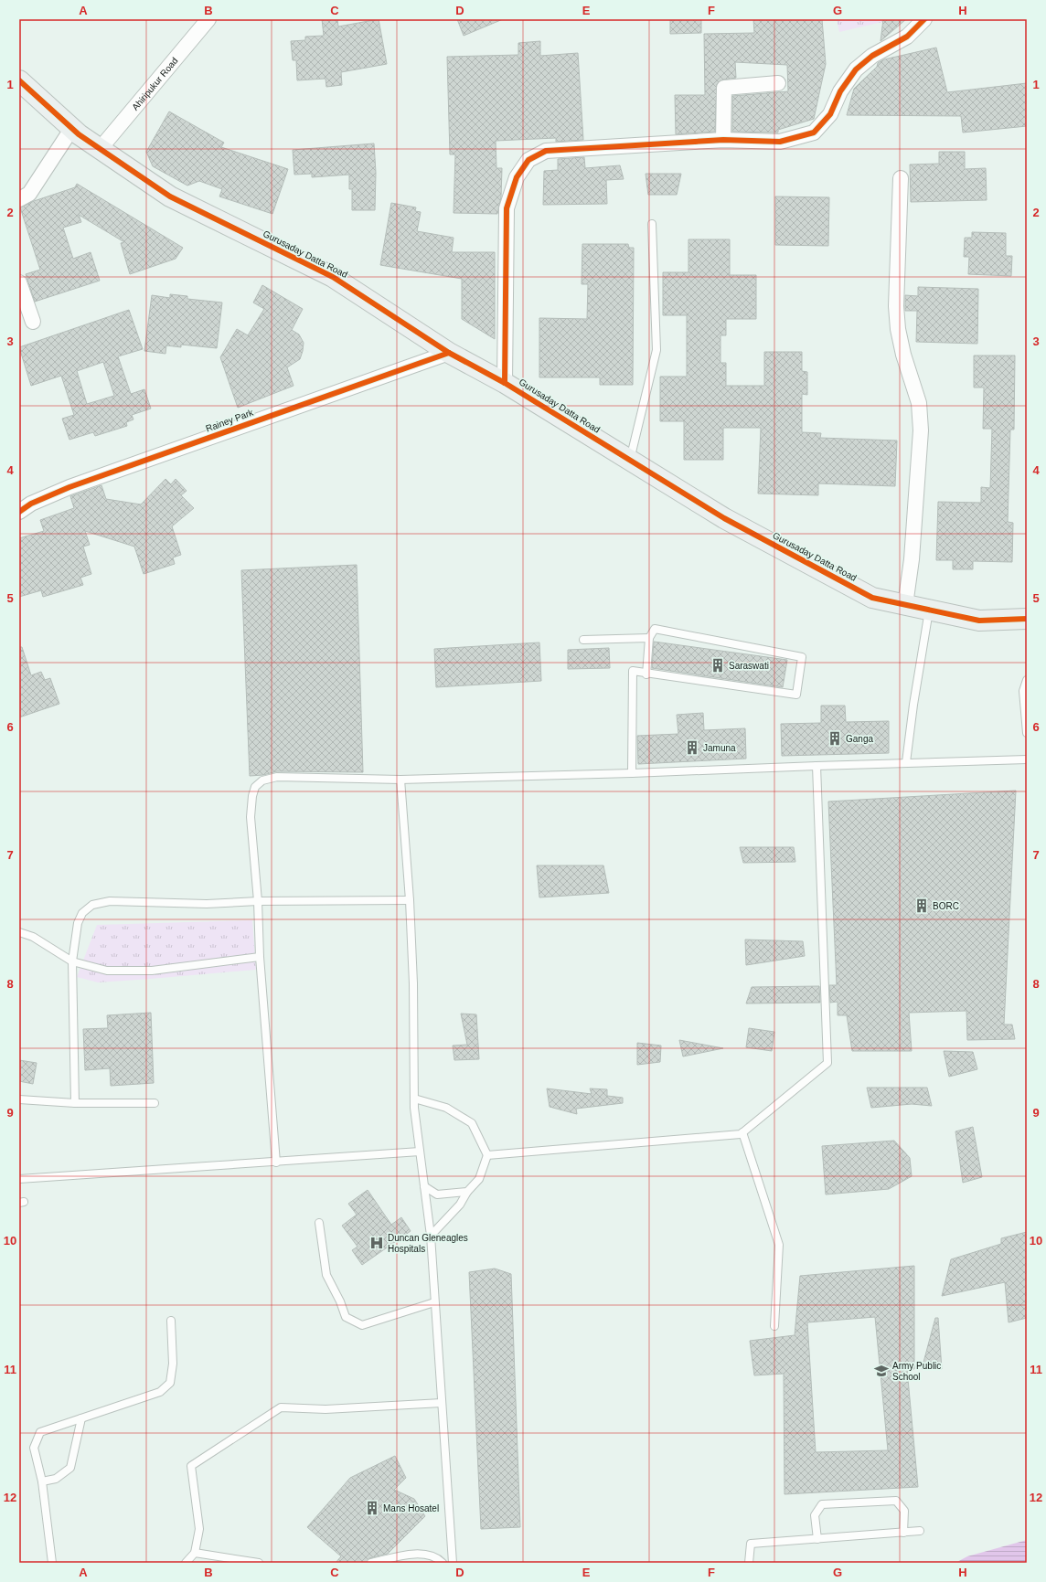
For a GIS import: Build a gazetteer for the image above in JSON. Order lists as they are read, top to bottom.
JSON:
{
  "streets": {
    "street": ["Ahiripukur Road", "Gurusaday Datta Road", "Rainey Park"]
  },
  "crossings": [
    ["Ahiripukur Road", "Gurusaday Datta Road"],
    ["Gurusaday Datta Road", "Rainey Park"]
  ],
  "places": {
    "building": [
      "Saraswati",
      "Ganga",
      "Jamuna",
      "BORC",
      "Mans Hosatel"
    ],
    "hospital": ["Duncan Gleneagles Hospitals"],
    "school or university": ["Army Public School"]
  },
  "grid": {
    "columns": [
      "A",
      "B",
      "C",
      "D",
      "E",
      "F",
      "G",
      "H"
    ],
    "rows": [
      "1",
      "2",
      "3",
      "4",
      "5",
      "6",
      "7",
      "8",
      "9",
      "10",
      "11",
      "12"
    ]
  }
}
